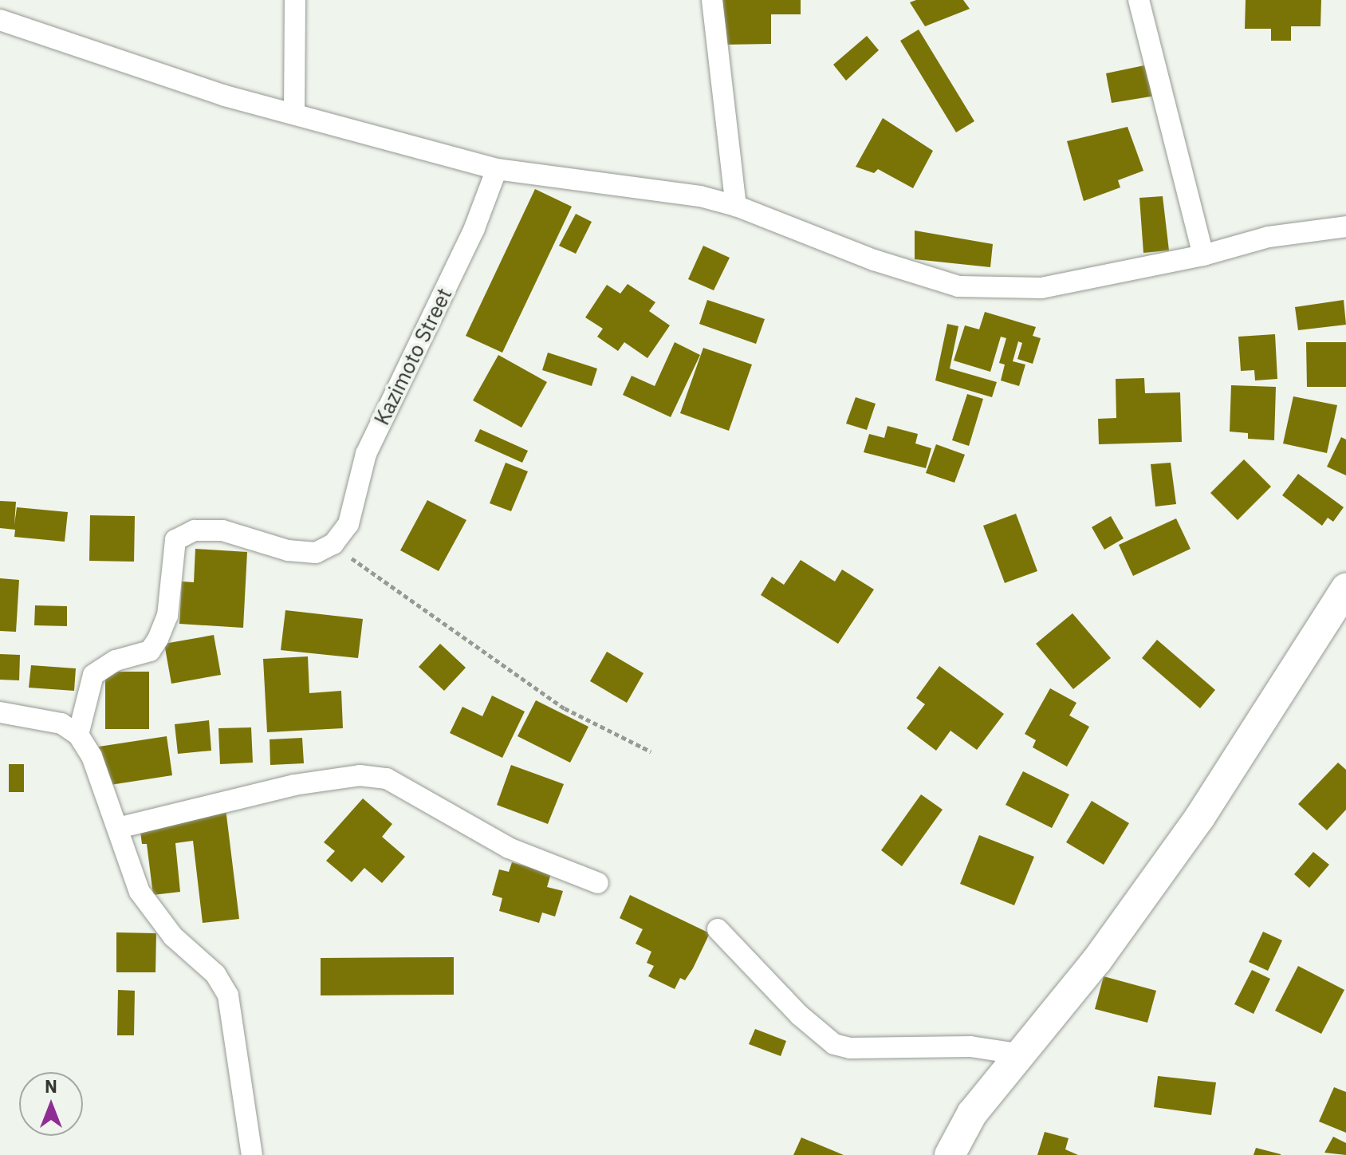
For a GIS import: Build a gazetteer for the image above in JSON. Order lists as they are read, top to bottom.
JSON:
{
  "streets": {
    "street": ["Kazimoto Street"]
  },
  "north": "top"
}
